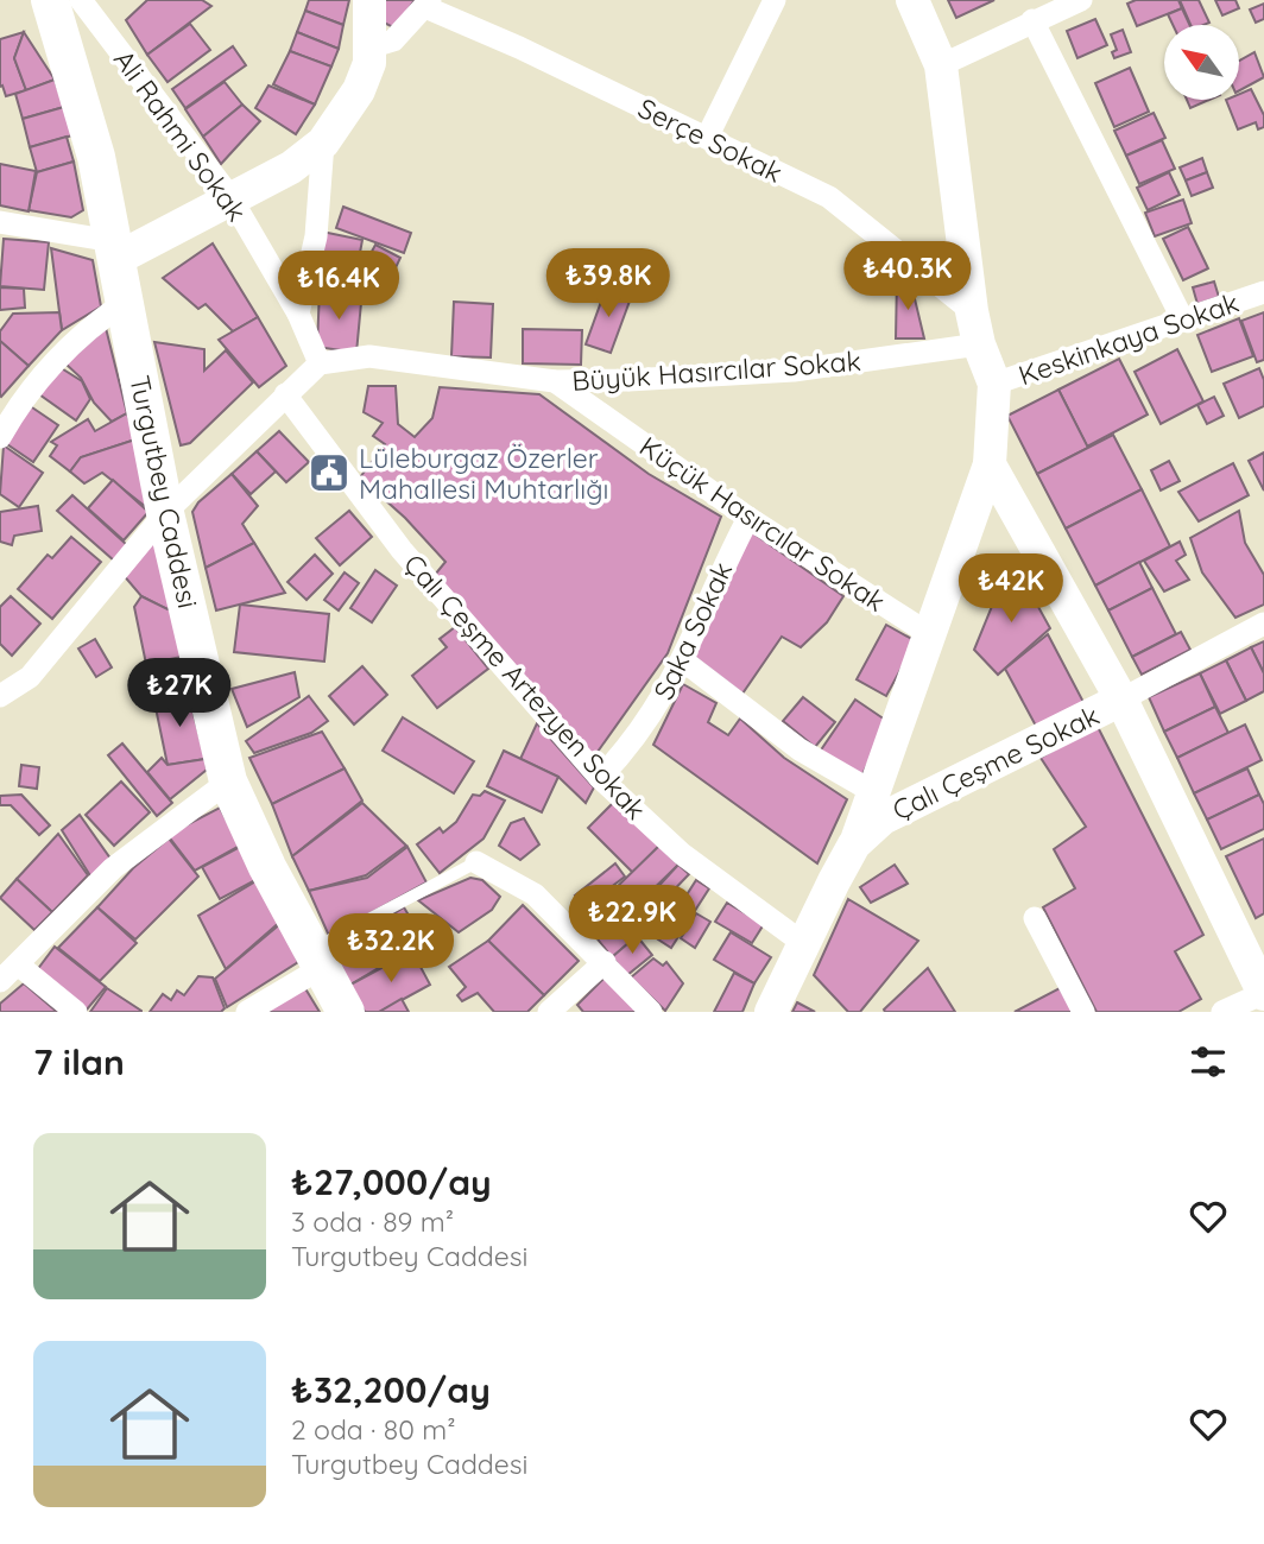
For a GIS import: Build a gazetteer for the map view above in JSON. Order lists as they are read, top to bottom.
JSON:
{
  "streets": {
    "main road": ["Turgutbey Caddesi", "Çalı Çeşme Sokak"],
    "street": [
      "Ali Rahmi Sokak",
      "Serçe Sokak",
      "Keskinkaya Sokak",
      "Büyük Hasırcılar Sokak",
      "Küçük Hasırcılar Sokak",
      "Saka Sokak",
      "Çalı Çeşme Artezyen Sokak"
    ]
  },
  "crossings": [
    ["Ali Rahmi Sokak", "Büyük Hasırcılar Sokak"],
    ["Büyük Hasırcılar Sokak", "Küçük Hasırcılar Sokak"],
    ["Küçük Hasırcılar Sokak", "Saka Sokak"],
    ["Saka Sokak", "Çalı Çeşme Artezyen Sokak"],
    ["Çalı Çeşme Artezyen Sokak", "Çalı Çeşme Sokak"]
  ],
  "places": {
    "public building": ["Lüleburgaz Özerler Mahallesi Muhtarlığı"]
  },
  "north": "top left",
  "page": {
    "price": [
      "₺40.3K",
      "₺39.8K",
      "₺16.4K",
      "₺42K",
      "₺27K",
      "₺22.9K",
      "₺32.2K"
    ],
    "heading": "7 ilan",
    "list": [
      {
        "name": "₺27,000/ay",
        "note": "3 oda · 89 m² · Turgutbey Caddesi"
      },
      {
        "name": "₺32,200/ay",
        "note": "2 oda · 80 m² · Turgutbey Caddesi"
      }
    ]
  }
}
